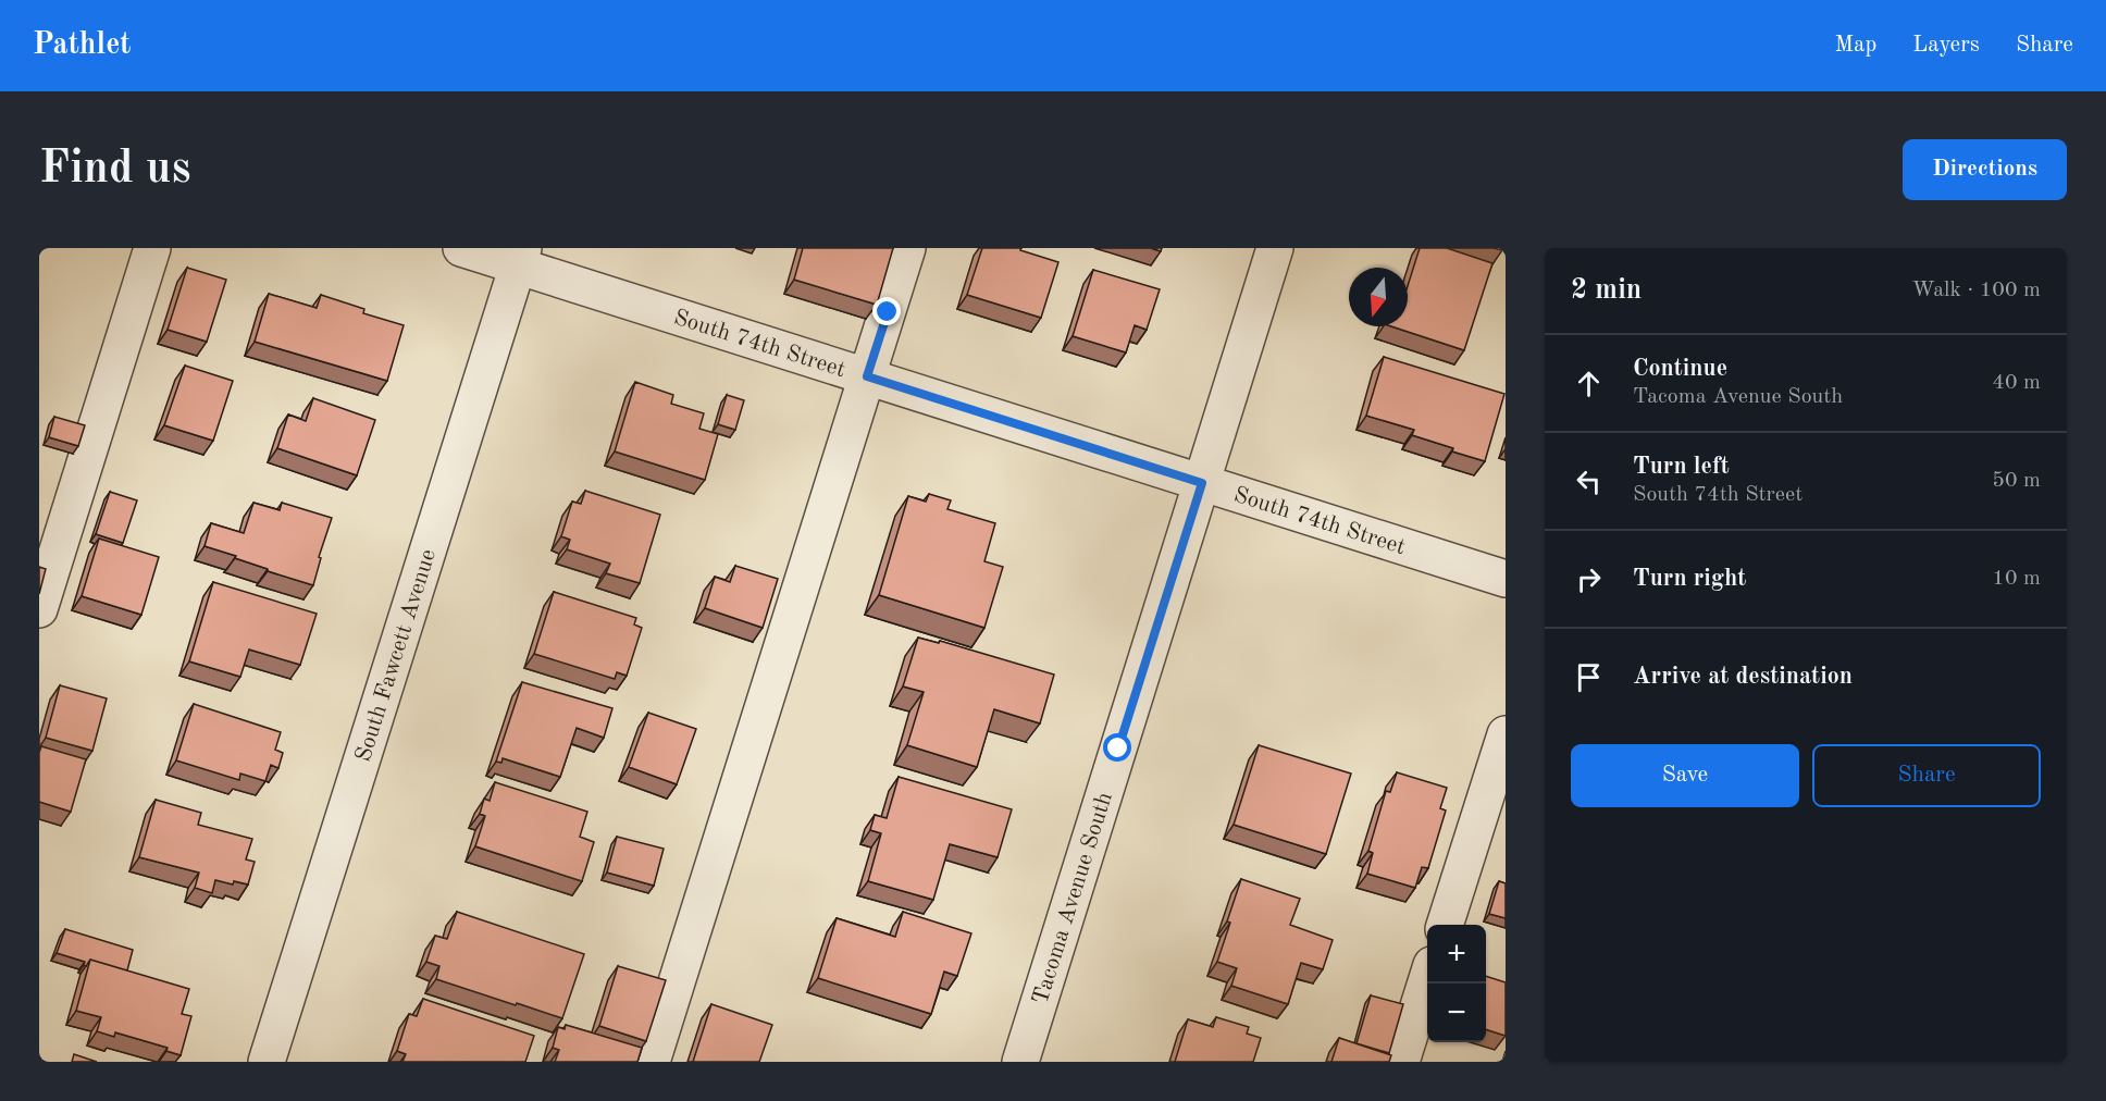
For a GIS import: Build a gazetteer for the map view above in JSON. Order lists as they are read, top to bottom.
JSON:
{
  "streets": {
    "street": ["South 74th Street", "South Fawcett Avenue", "Tacoma Avenue South"]
  },
  "crossings": [
    ["South 74th Street", "South Fawcett Avenue"],
    ["South 74th Street", "Tacoma Avenue South"]
  ],
  "north": "bottom",
  "page": {
    "header": "Pathlet",
    "nav": ["Map", "Layers", "Share"],
    "buttons": [
      "Directions",
      ["Save", "Share"]
    ],
    "title": "Find us",
    "heading": ["2 min", "Walk · 100 m"],
    "list": [
      ["Continue", "Tacoma Avenue South", "40 m"],
      ["Turn left", "South 74th Street", "50 m"],
      ["Turn right", "10 m"],
      "Arrive at destination"
    ],
    "map_buttons": ["+", "−"]
  }
}
